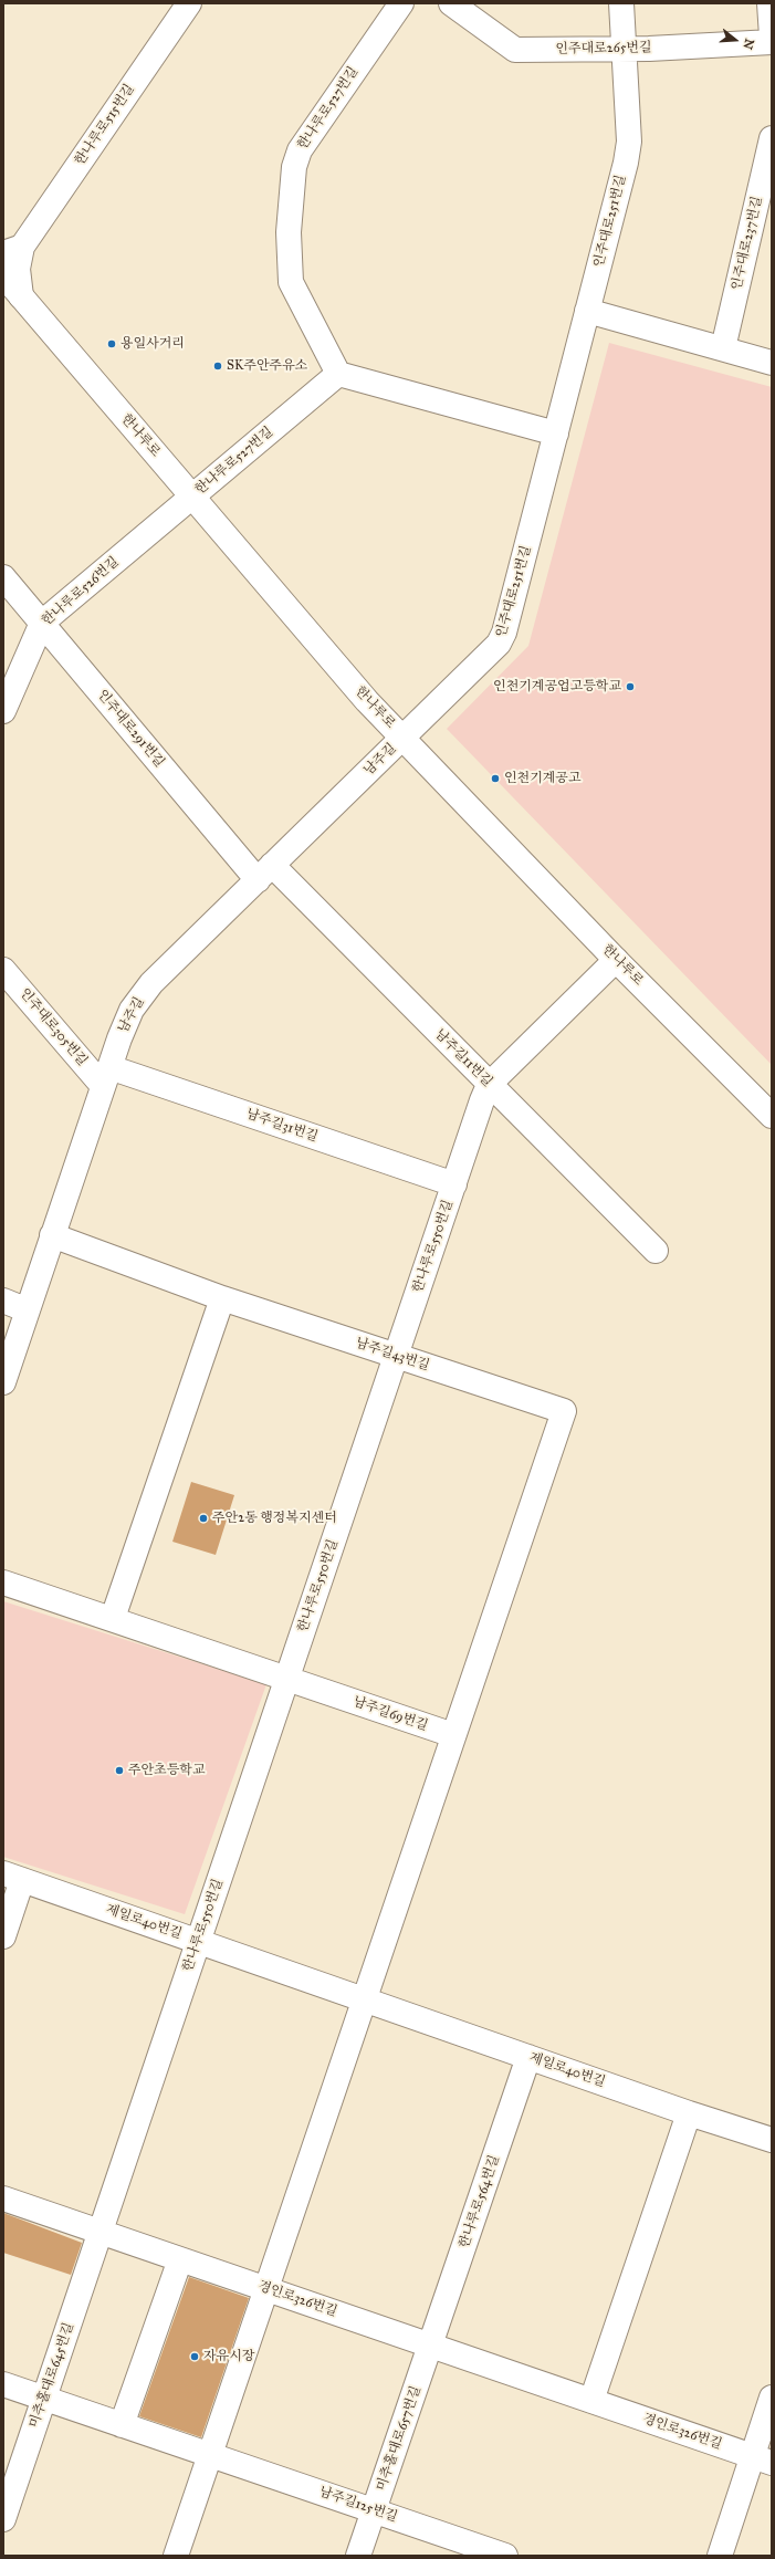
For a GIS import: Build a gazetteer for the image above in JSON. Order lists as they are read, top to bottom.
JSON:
{
  "streets": {
    "street": [
      "인주대로265번길",
      "한나루로527번길",
      "한나루로515번길",
      "인주대로251번길",
      "인주대로237번길",
      "한나루로",
      "한나루로526번길",
      "인주대로291번길",
      "남주길",
      "인주대로305번길",
      "남주길11번길",
      "남주길31번길",
      "한나루로550번길",
      "남주길43번길",
      "남주길69번길",
      "제일로40번길",
      "한나루로564번길",
      "경인로326번길",
      "미추홀대로645번길",
      "미추홀대로657번길",
      "남주길125번길"
    ]
  },
  "crossings": [
    ["인주대로265번길", "인주대로251번길"],
    ["한나루로527번길", "한나루로"],
    ["한나루로527번길", "한나루로526번길"],
    ["인주대로251번길", "한나루로"],
    ["인주대로251번길", "남주길"],
    ["한나루로", "한나루로526번길"],
    ["한나루로", "남주길"],
    ["한나루로", "한나루로550번길"],
    ["한나루로526번길", "인주대로291번길"],
    ["인주대로291번길", "남주길"],
    ["인주대로291번길", "남주길11번길"],
    ["남주길", "인주대로305번길"],
    ["남주길", "남주길11번길"],
    ["남주길", "남주길31번길"],
    ["남주길", "남주길43번길"],
    ["인주대로305번길", "남주길31번길"],
    ["남주길11번길", "한나루로550번길"],
    ["남주길31번길", "한나루로550번길"],
    ["한나루로550번길", "남주길43번길"],
    ["한나루로550번길", "남주길69번길"],
    ["한나루로550번길", "제일로40번길"],
    ["한나루로550번길", "경인로326번길"],
    ["한나루로550번길", "미추홀대로645번길"],
    ["남주길43번길", "남주길69번길"],
    ["제일로40번길", "한나루로564번길"],
    ["한나루로564번길", "경인로326번길"],
    ["한나루로564번길", "미추홀대로657번길"],
    ["경인로326번길", "미추홀대로645번길"],
    ["경인로326번길", "미추홀대로657번길"],
    ["미추홀대로645번길", "남주길125번길"],
    ["미추홀대로657번길", "남주길125번길"]
  ],
  "places": [
    "용일사거리",
    "SK주안주유소",
    "인천기계공업고등학교",
    "인천기계공고",
    "주안2동 행정복지센터",
    "주안초등학교",
    "자유시장"
  ],
  "north": "right"
}
